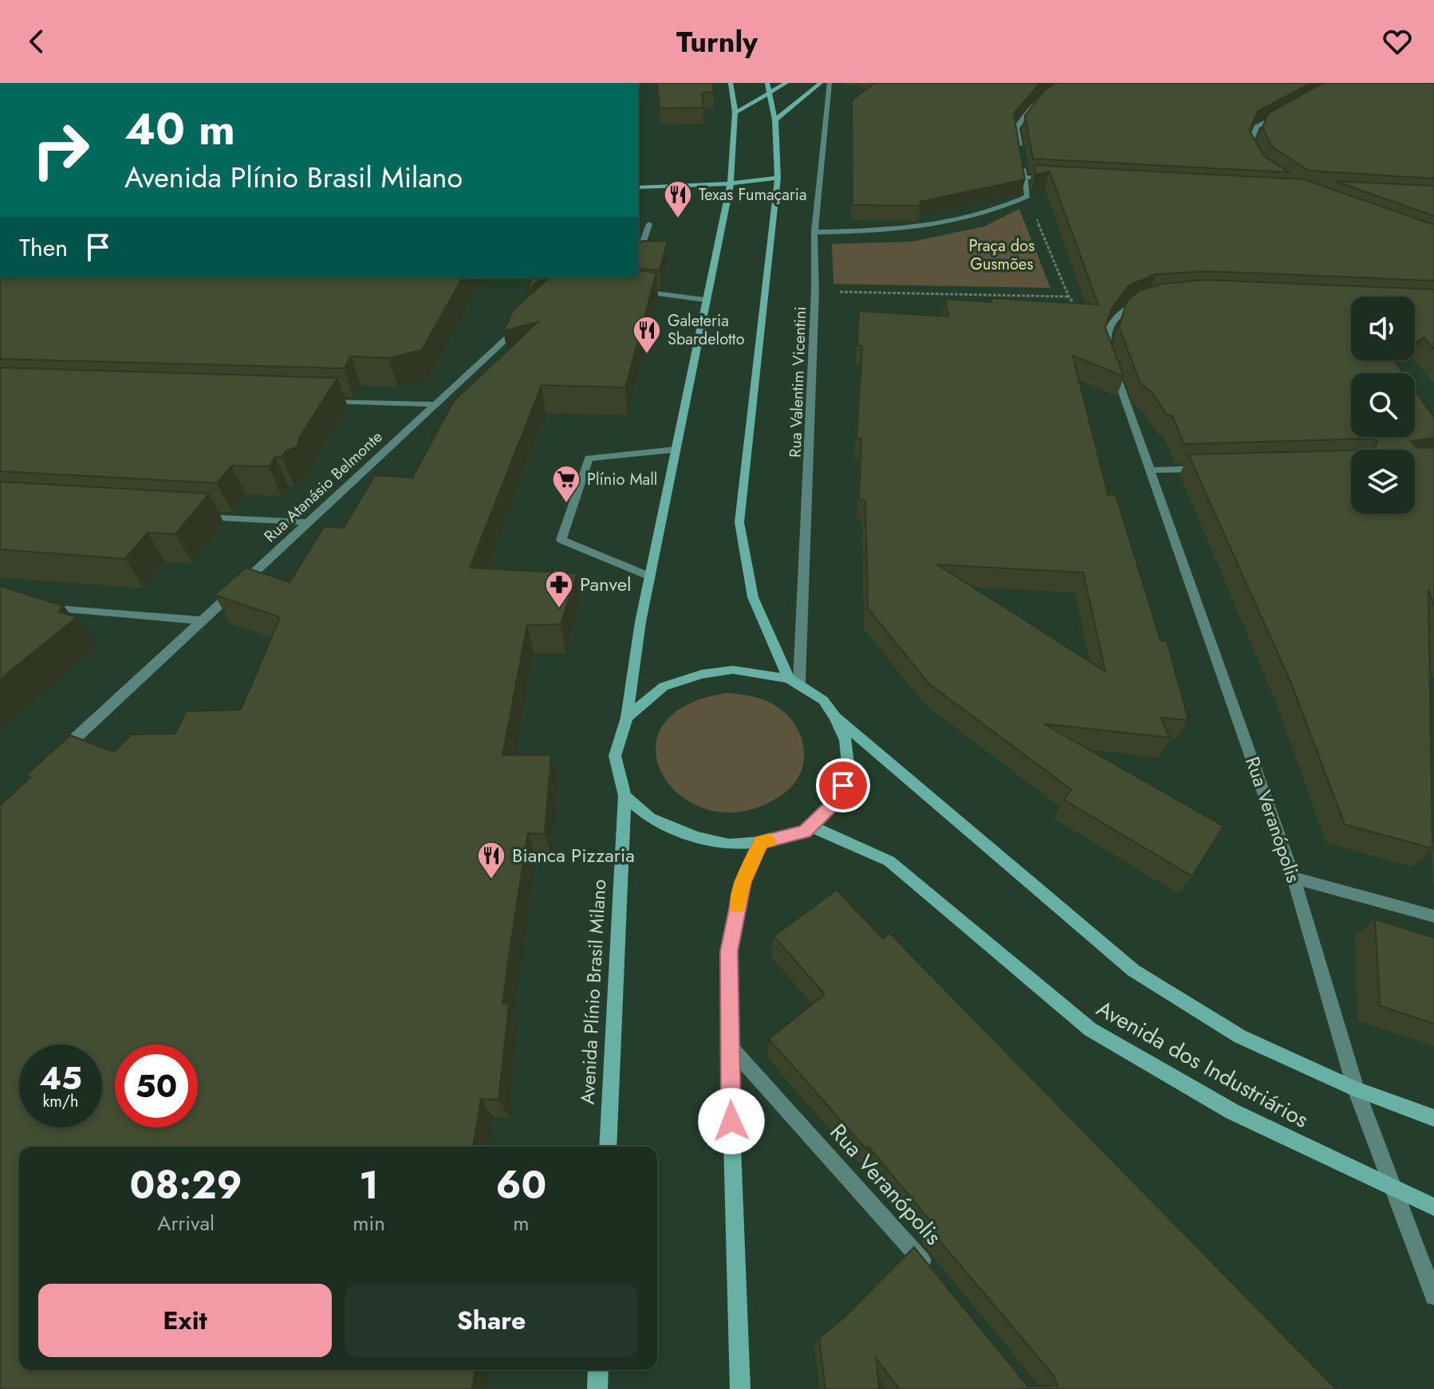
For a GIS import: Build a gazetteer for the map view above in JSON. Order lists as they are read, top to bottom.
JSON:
{
  "streets": {
    "main road": ["Avenida Plínio Brasil Milano", "Avenida dos Industriários"],
    "street": ["Rua Valentim Vicentini", "Rua Atanásio Belmonte", "Rua Veranópolis"]
  },
  "crossings": [
    ["Rua Valentim Vicentini", "Avenida Plínio Brasil Milano"],
    ["Rua Valentim Vicentini", "Avenida dos Industriários"],
    ["Rua Veranópolis", "Avenida dos Industriários"],
    ["Avenida Plínio Brasil Milano", "Avenida dos Industriários"]
  ],
  "parks": ["Praça dos Gusmões"],
  "places": {
    "restaurant": ["Texas Fumaçaria", "Galeteria Sbardelotto", "Bianca Pizzaria"],
    "supermarket": ["Plínio Mall"],
    "pharmacy": ["Panvel"]
  },
  "page": {
    "header": "Turnly",
    "turn": ["40 m", "Avenida Plínio Brasil Milano"],
    "then": "Then",
    "speed": "45 km/h",
    "limit": "50",
    "eta": [
      "08:29",
      "Arrival",
      "1",
      "min",
      "60",
      "m"
    ],
    "buttons": ["Exit", "Share"]
  }
}
